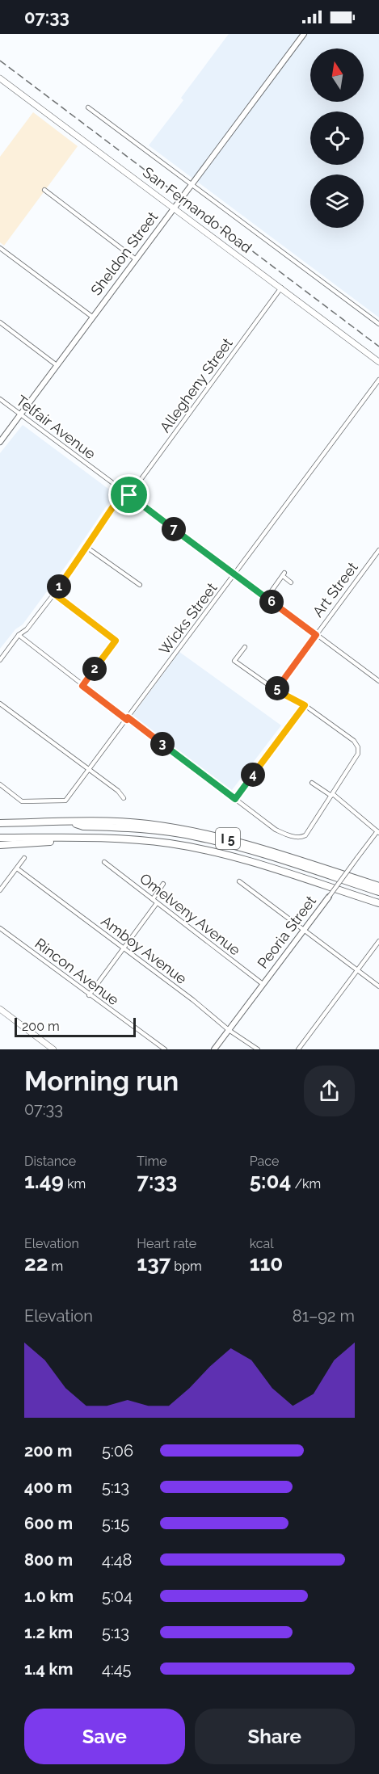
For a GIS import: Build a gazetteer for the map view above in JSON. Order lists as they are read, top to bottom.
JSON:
{
  "streets": {
    "highway": ["I 5"],
    "main road": ["San Fernando Road", "Sheldon Street", "Peoria Street"],
    "street": [
      "Allegheny Street",
      "Telfair Avenue",
      "Art Street",
      "Wicks Street",
      "Omelveny Avenue",
      "Amboy Avenue",
      "Rincon Avenue"
    ]
  },
  "crossings": [
    ["San Fernando Road", "Sheldon Street"],
    ["San Fernando Road", "Allegheny Street"],
    ["Sheldon Street", "Telfair Avenue"],
    ["Allegheny Street", "Telfair Avenue"],
    ["Telfair Avenue", "Art Street"],
    ["Telfair Avenue", "Wicks Street"],
    ["Omelveny Avenue", "Peoria Street"],
    ["Peoria Street", "Amboy Avenue"]
  ],
  "scale_bar": "200 m",
  "north": "top",
  "page": {
    "status": "07:33",
    "pins": [
      "7",
      "1",
      "6",
      "2",
      "5",
      "3",
      "4"
    ],
    "scale": "200 m",
    "heading": ["Morning run", "07:33"],
    "stats": [
      ["Distance", "1.49 km"],
      ["Time", "7:33"],
      ["Pace", "5:04 /km"],
      ["Elevation", "22 m"],
      ["Heart rate", "137 bpm"],
      ["kcal", "110"]
    ],
    "chart": ["Elevation", "81–92 m"],
    "list": [
      {
        "name": "200 m",
        "note": "5:06"
      },
      {
        "name": "400 m",
        "note": "5:13"
      },
      {
        "name": "600 m",
        "note": "5:15"
      },
      {
        "name": "800 m",
        "note": "4:48"
      },
      {
        "name": "1.0 km",
        "note": "5:04"
      },
      {
        "name": "1.2 km",
        "note": "5:13"
      },
      {
        "name": "1.4 km",
        "note": "4:45"
      }
    ],
    "buttons": ["Save", "Share"]
  }
}
